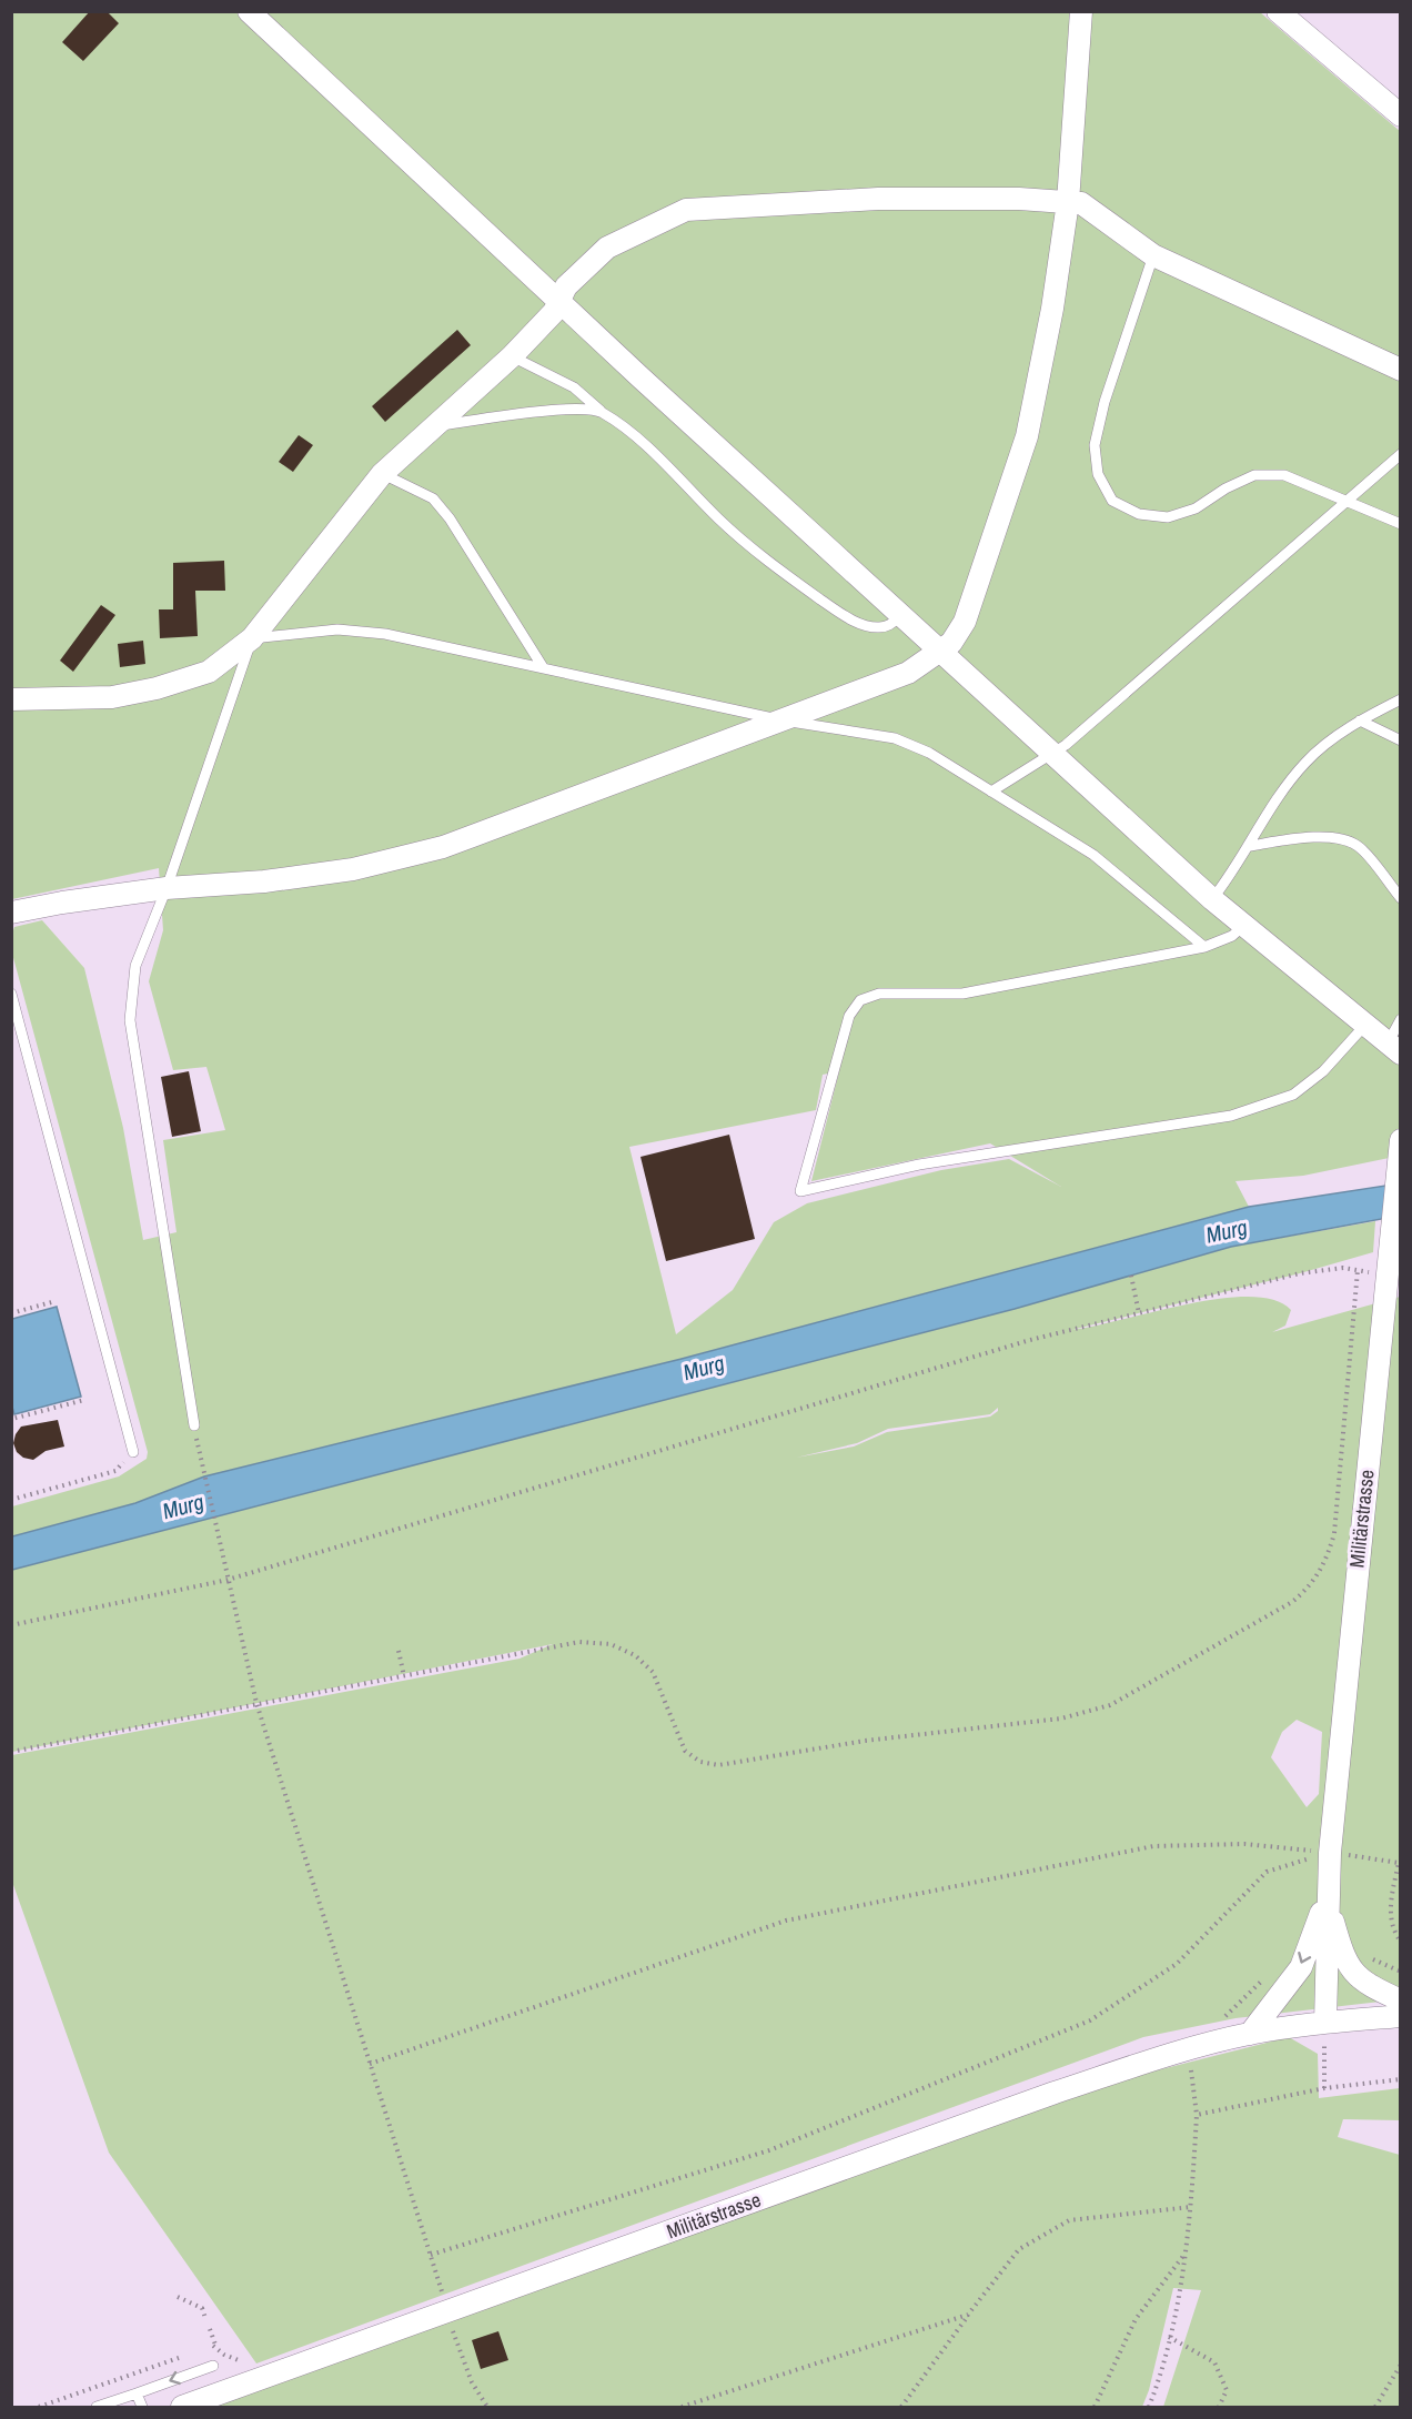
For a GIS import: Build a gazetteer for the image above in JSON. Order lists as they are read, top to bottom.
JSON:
{
  "streets": {
    "street": ["Militärstrasse"]
  },
  "water": ["Murg"]
}
